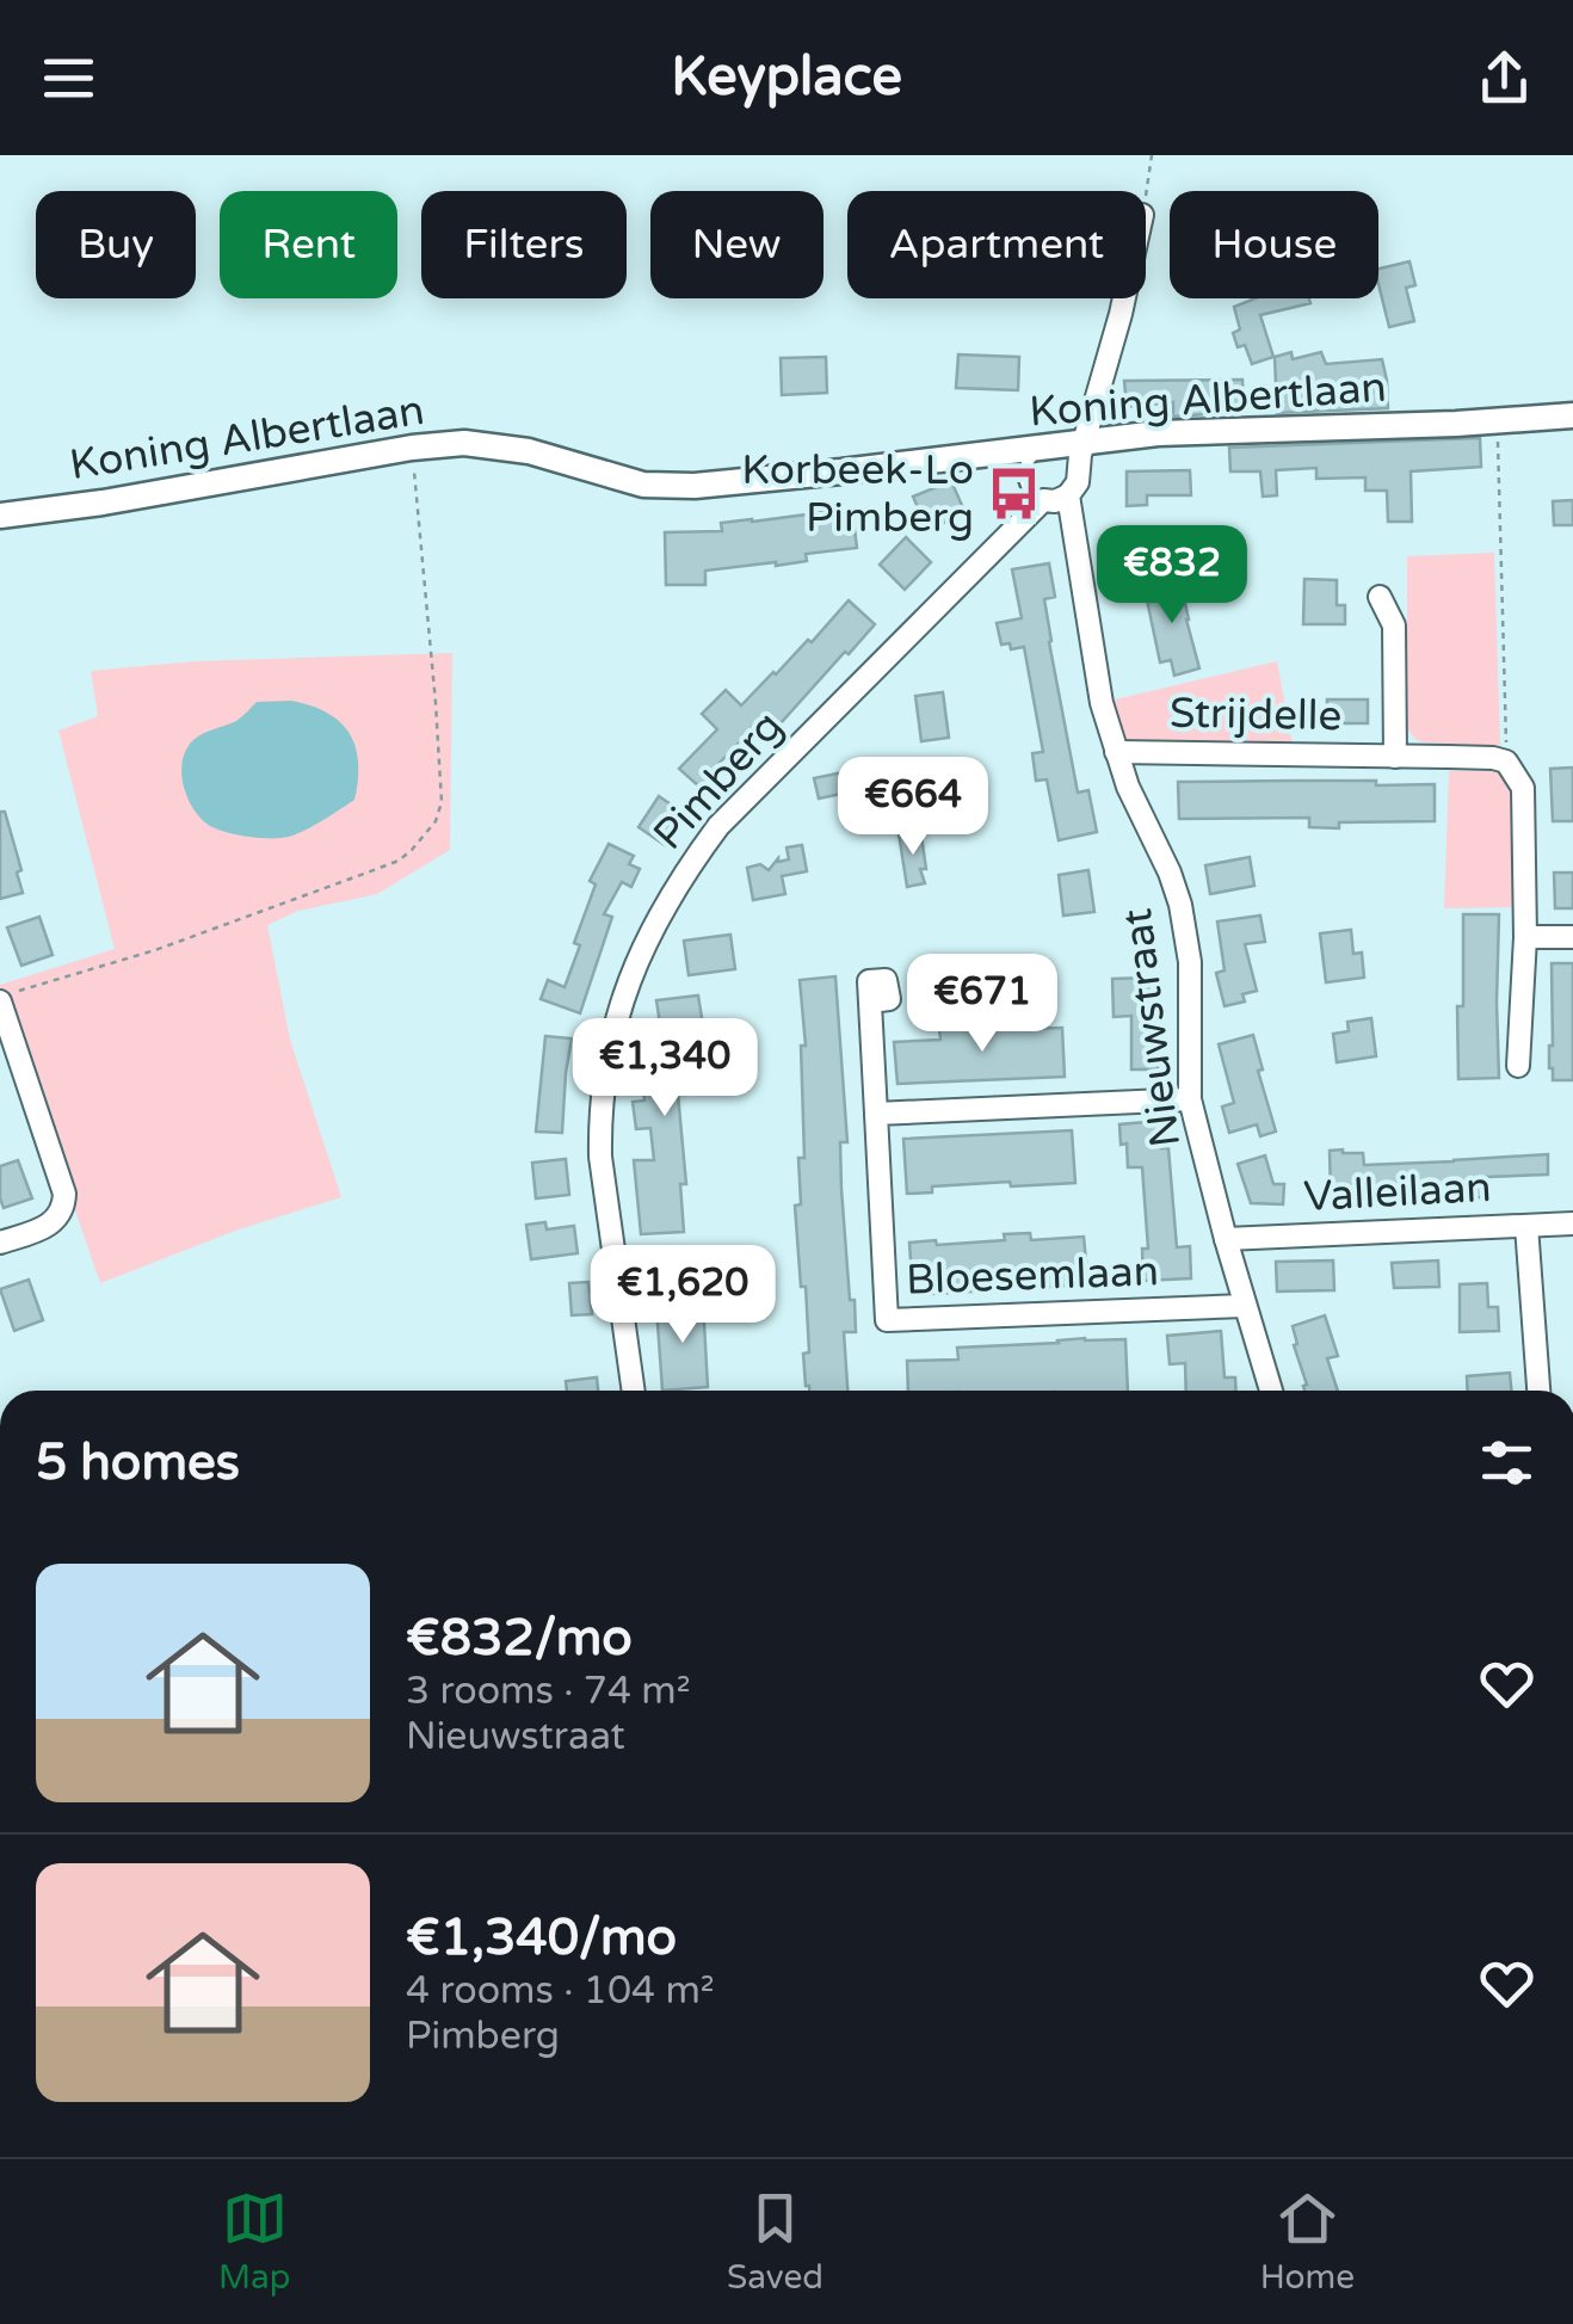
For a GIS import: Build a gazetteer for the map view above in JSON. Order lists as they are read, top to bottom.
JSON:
{
  "streets": {
    "street": [
      "Koning Albertlaan",
      "Strijdelle",
      "Pimberg",
      "Nieuwstraat",
      "Valleilaan",
      "Bloesemlaan"
    ]
  },
  "crossings": [
    ["Koning Albertlaan", "Nieuwstraat"],
    ["Strijdelle", "Nieuwstraat"],
    ["Nieuwstraat", "Valleilaan"],
    ["Nieuwstraat", "Bloesemlaan"]
  ],
  "places": {
    "bus stop": ["Korbeek-Lo Pimberg"]
  },
  "page": {
    "header": "Keyplace",
    "chip": [
      "Buy",
      "Rent",
      "Filters",
      "New",
      "Apartment",
      "House"
    ],
    "price": [
      "€832",
      "€664",
      "€671",
      "€1,340",
      "€1,620"
    ],
    "heading": "5 homes",
    "list": [
      {
        "name": "€832/mo",
        "note": "3 rooms · 74 m² · Nieuwstraat"
      },
      {
        "name": "€1,340/mo",
        "note": "4 rooms · 104 m² · Pimberg"
      }
    ],
    "tabs": ["Map", "Saved", "Home"]
  }
}
